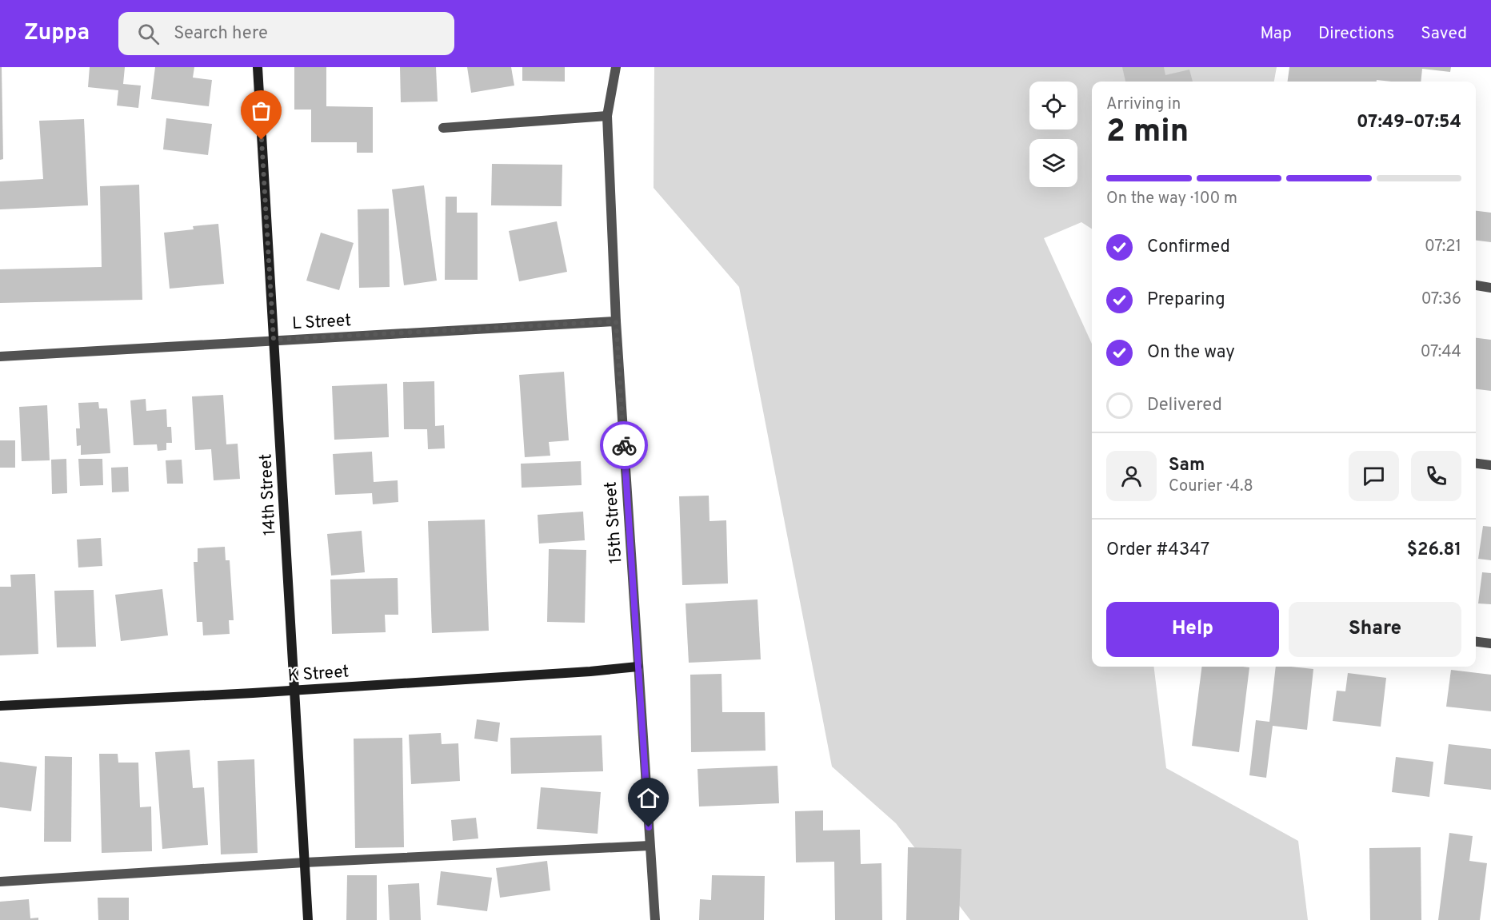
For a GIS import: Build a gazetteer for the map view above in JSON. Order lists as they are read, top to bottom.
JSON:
{
  "streets": {
    "street": [
      "L Street",
      "14th Street",
      "15th Street",
      "K Street"
    ]
  },
  "crossings": [
    ["L Street", "14th Street"],
    ["L Street", "15th Street"],
    ["14th Street", "K Street"],
    ["15th Street", "K Street"]
  ],
  "page": {
    "header": "Zuppa",
    "search": "Search here",
    "nav": ["Map", "Directions", "Saved"],
    "heading": ["2 min", "Arriving in", "07:49–07:54"],
    "panel": [
      "Sam",
      "Courier · 4.8",
      "Order #4347",
      "$26.81"
    ],
    "bar": "On the way · 100 m",
    "list": [
      ["Confirmed", "07:21"],
      ["Preparing", "07:36"],
      ["On the way", "07:44"],
      "Delivered"
    ],
    "buttons": ["Help", "Share"]
  }
}
